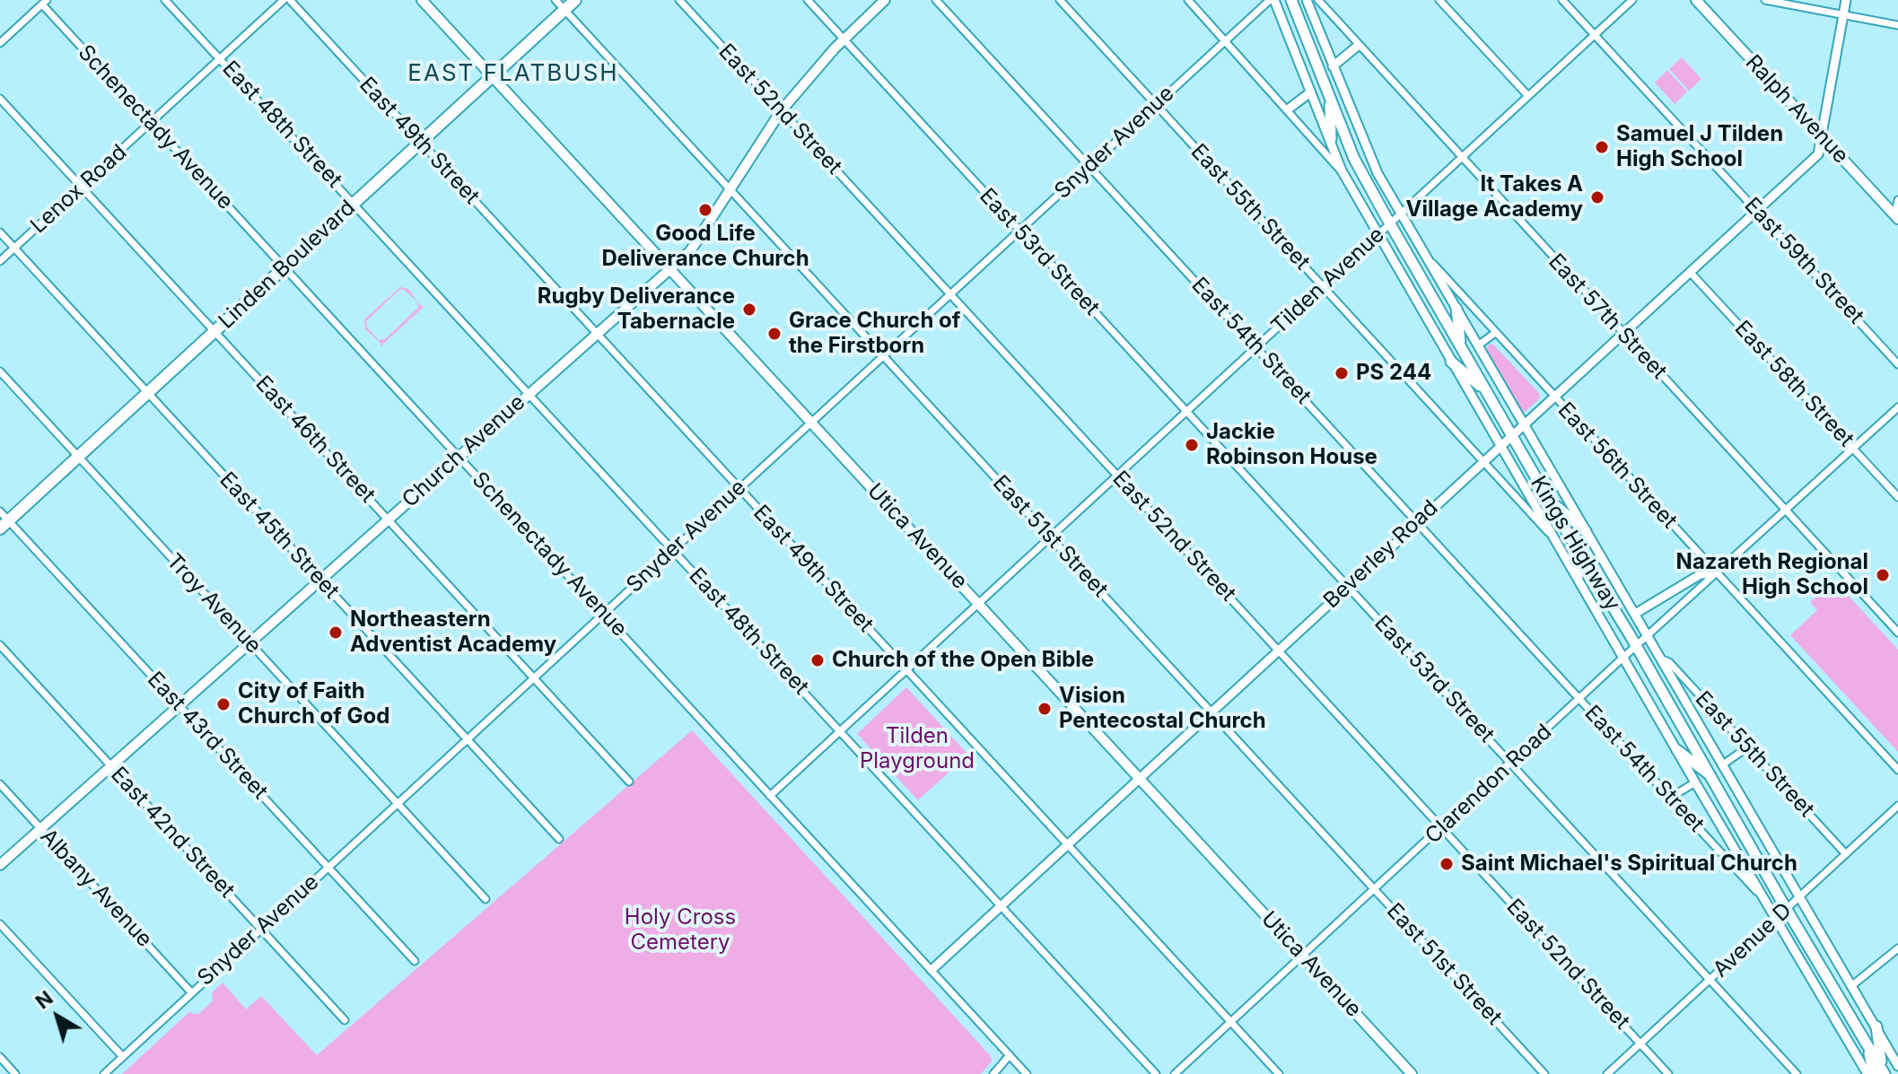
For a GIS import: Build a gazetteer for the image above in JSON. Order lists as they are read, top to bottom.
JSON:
{
  "streets": {
    "highway": ["Linden Boulevard"],
    "main road": [
      "Ralph Avenue",
      "Church Avenue",
      "Utica Avenue",
      "Kings Highway"
    ],
    "street": [
      "East 52nd Street",
      "East 48th Street",
      "Schenectady Avenue",
      "East 49th Street",
      "Snyder Avenue",
      "Lenox Road",
      "East 55th Street",
      "East 53rd Street",
      "East 59th Street",
      "Tilden Avenue",
      "East 57th Street",
      "East 54th Street",
      "East 58th Street",
      "East 46th Street",
      "East 56th Street",
      "East 45th Street",
      "East 51st Street",
      "Beverley Road",
      "Troy Avenue",
      "East 43rd Street",
      "Clarendon Road",
      "East 42nd Street",
      "Albany Avenue",
      "Avenue D"
    ]
  },
  "crossings": [
    ["East 52nd Street", "Snyder Avenue"],
    ["East 52nd Street", "Tilden Avenue"],
    ["East 52nd Street", "Church Avenue"],
    ["East 52nd Street", "Beverley Road"],
    ["East 52nd Street", "Clarendon Road"],
    ["East 52nd Street", "Avenue D"],
    ["Ralph Avenue", "Beverley Road"],
    ["East 48th Street", "Snyder Avenue"],
    ["East 48th Street", "Lenox Road"],
    ["East 48th Street", "Linden Boulevard"],
    ["East 48th Street", "Tilden Avenue"],
    ["East 48th Street", "Church Avenue"],
    ["East 48th Street", "Beverley Road"],
    ["Schenectady Avenue", "Snyder Avenue"],
    ["Schenectady Avenue", "Lenox Road"],
    ["Schenectady Avenue", "Linden Boulevard"],
    ["Schenectady Avenue", "Tilden Avenue"],
    ["Schenectady Avenue", "Church Avenue"],
    ["Schenectady Avenue", "Beverley Road"],
    ["East 49th Street", "Snyder Avenue"],
    ["East 49th Street", "Linden Boulevard"],
    ["East 49th Street", "Tilden Avenue"],
    ["East 49th Street", "Church Avenue"],
    ["East 49th Street", "Beverley Road"],
    ["East 49th Street", "Clarendon Road"],
    ["Snyder Avenue", "East 55th Street"],
    ["Snyder Avenue", "East 53rd Street"],
    ["Snyder Avenue", "East 54th Street"],
    ["Snyder Avenue", "East 46th Street"],
    ["Snyder Avenue", "East 45th Street"],
    ["Snyder Avenue", "Utica Avenue"],
    ["Snyder Avenue", "East 51st Street"],
    ["Snyder Avenue", "Kings Highway"],
    ["Snyder Avenue", "Troy Avenue"],
    ["Snyder Avenue", "East 43rd Street"],
    ["Snyder Avenue", "East 42nd Street"],
    ["Snyder Avenue", "Albany Avenue"],
    ["Lenox Road", "East 46th Street"],
    ["Lenox Road", "East 45th Street"],
    ["East 55th Street", "Tilden Avenue"],
    ["East 55th Street", "Kings Highway"],
    ["East 55th Street", "Beverley Road"],
    ["East 55th Street", "Avenue D"],
    ["East 53rd Street", "Tilden Avenue"],
    ["East 53rd Street", "Church Avenue"],
    ["East 53rd Street", "Beverley Road"],
    ["East 53rd Street", "Clarendon Road"],
    ["East 53rd Street", "Avenue D"],
    ["East 59th Street", "Tilden Avenue"],
    ["East 59th Street", "Beverley Road"],
    ["Linden Boulevard", "East 46th Street"],
    ["Linden Boulevard", "East 45th Street"],
    ["Linden Boulevard", "Utica Avenue"],
    ["Linden Boulevard", "East 51st Street"],
    ["Linden Boulevard", "Troy Avenue"],
    ["Linden Boulevard", "East 43rd Street"],
    ["Tilden Avenue", "East 57th Street"],
    ["Tilden Avenue", "East 54th Street"],
    ["Tilden Avenue", "Utica Avenue"],
    ["Tilden Avenue", "East 51st Street"],
    ["Tilden Avenue", "Kings Highway"],
    ["East 57th Street", "Beverley Road"],
    ["East 57th Street", "Clarendon Road"],
    ["East 54th Street", "Kings Highway"],
    ["East 54th Street", "Beverley Road"],
    ["East 54th Street", "Clarendon Road"],
    ["East 58th Street", "Beverley Road"],
    ["East 58th Street", "Clarendon Road"],
    ["East 46th Street", "Church Avenue"],
    ["Church Avenue", "East 45th Street"],
    ["Church Avenue", "Utica Avenue"],
    ["Church Avenue", "East 51st Street"],
    ["Church Avenue", "Troy Avenue"],
    ["Church Avenue", "East 43rd Street"],
    ["Church Avenue", "East 42nd Street"],
    ["Church Avenue", "Albany Avenue"],
    ["East 56th Street", "Kings Highway"],
    ["East 56th Street", "Beverley Road"],
    ["East 56th Street", "Clarendon Road"],
    ["Utica Avenue", "Beverley Road"],
    ["Utica Avenue", "Clarendon Road"],
    ["East 51st Street", "Beverley Road"],
    ["East 51st Street", "Clarendon Road"],
    ["Kings Highway", "Beverley Road"],
    ["Kings Highway", "Clarendon Road"],
    ["Kings Highway", "Avenue D"]
  ],
  "districts": ["EAST FLATBUSH"],
  "parks": ["Tilden Playground", "Holy Cross Cemetery"],
  "places": [
    "Samuel J Tilden High School",
    "It Takes A Village Academy",
    "Good Life Deliverance Church",
    "Rugby Deliverance Tabernacle",
    "Grace Church of the Firstborn",
    "PS 244",
    "Jackie Robinson House",
    "Nazareth Regional High School",
    "Northeastern Adventist Academy",
    "Church of the Open Bible",
    "City of Faith Church of God",
    "Vision Pentecostal Church",
    "Saint Michael's Spiritual Church"
  ],
  "north": "top left"
}
